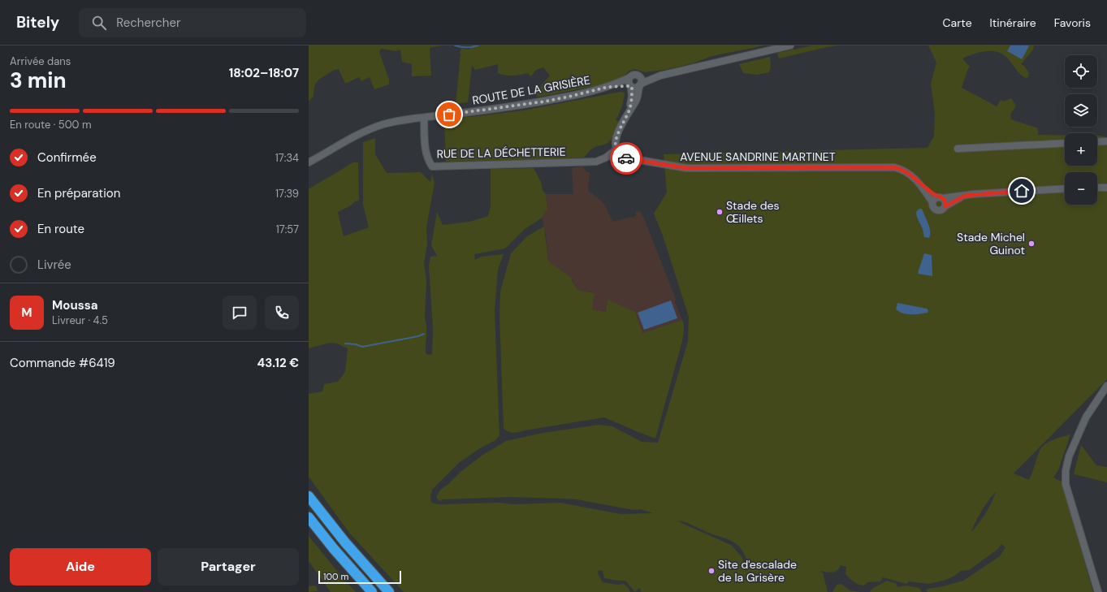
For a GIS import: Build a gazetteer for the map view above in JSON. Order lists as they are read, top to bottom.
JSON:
{
  "streets": {
    "street": ["ROUTE DE LA GRISIÈRE", "RUE DE LA DÉCHETTERIE", "AVENUE SANDRINE MARTINET"]
  },
  "crossings": [
    ["ROUTE DE LA GRISIÈRE", "RUE DE LA DÉCHETTERIE"],
    ["RUE DE LA DÉCHETTERIE", "AVENUE SANDRINE MARTINET"]
  ],
  "places": ["Stade des Œillets", "Stade Michel Guinot", "Site d'escalade de la Grisère"],
  "scale_bar": "100 m",
  "page": {
    "header": "Bitely",
    "search": "Rechercher",
    "nav": ["Carte", "Itinéraire", "Favoris"],
    "heading": ["3 min", "Arrivée dans", "18:02–18:07"],
    "panel": [
      "Moussa",
      "Livreur · 4.5",
      "Commande #6419",
      "43.12 €"
    ],
    "map_buttons": ["+", "−"],
    "bar": "En route · 500 m",
    "list": [
      ["Confirmée", "17:34"],
      ["En préparation", "17:39"],
      ["En route", "17:57"],
      "Livrée"
    ],
    "round": "M",
    "buttons": ["Aide", "Partager"],
    "scale": "100 m"
  }
}
